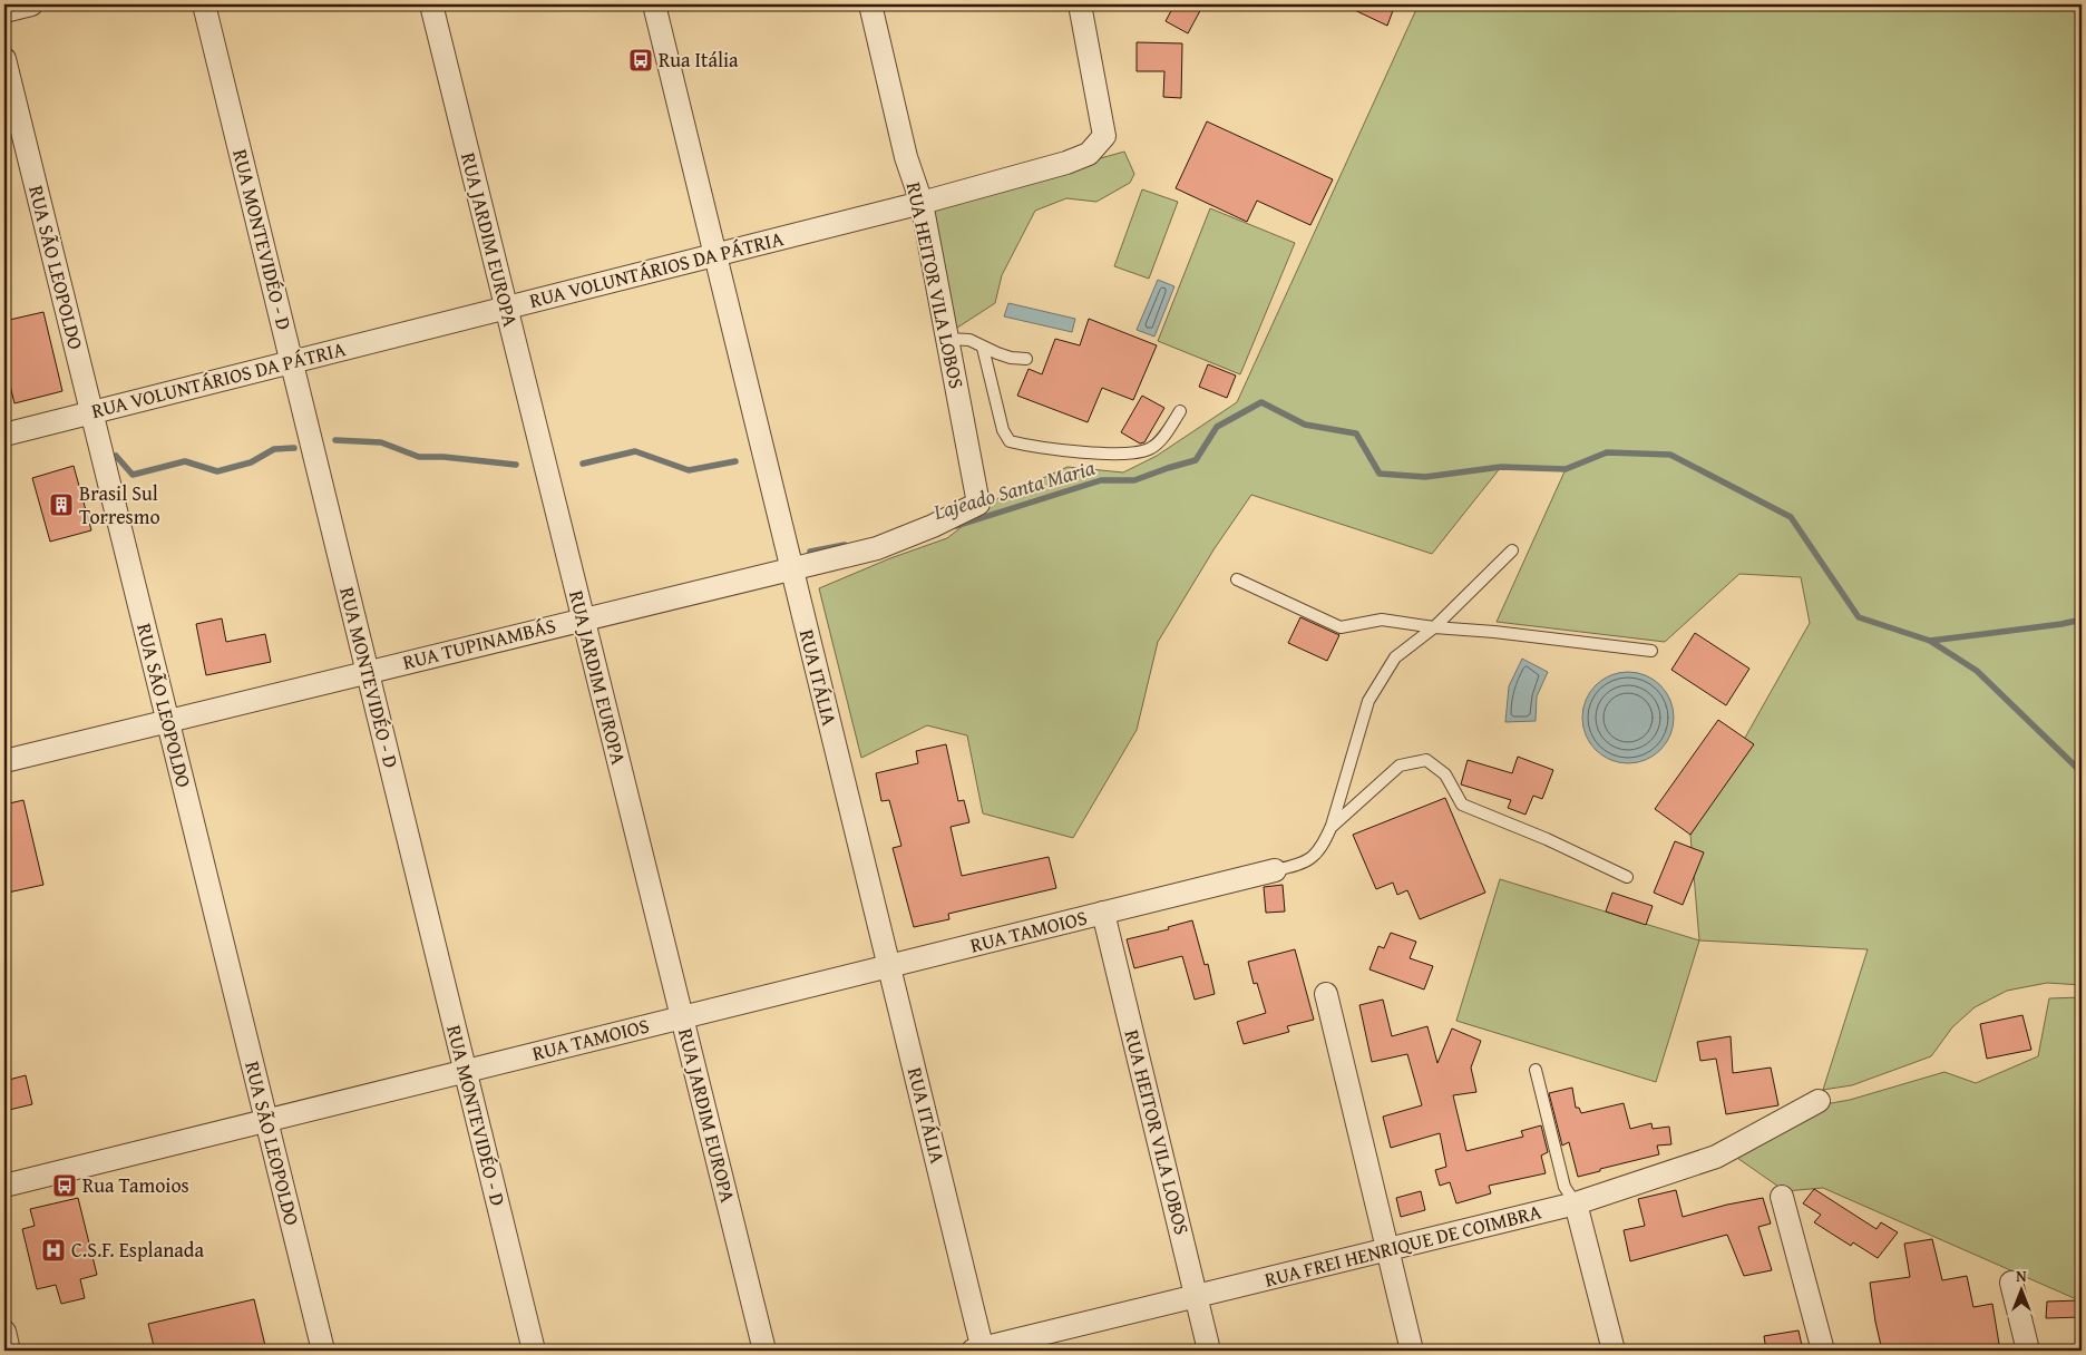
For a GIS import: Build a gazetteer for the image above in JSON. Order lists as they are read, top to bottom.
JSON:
{
  "streets": {
    "street": [
      "RUA MONTEVIDÉO - D",
      "RUA JARDIM EUROPA",
      "RUA SÃO LEOPOLDO",
      "RUA VOLUNTÁRIOS DA PÁTRIA",
      "RUA HEITOR VILA LOBOS",
      "RUA TUPINAMBÁS",
      "RUA ITÁLIA",
      "RUA TAMOIOS",
      "RUA FREI HENRIQUE DE COIMBRA"
    ]
  },
  "crossings": [
    ["RUA MONTEVIDÉO - D", "RUA VOLUNTÁRIOS DA PÁTRIA"],
    ["RUA MONTEVIDÉO - D", "RUA TUPINAMBÁS"],
    ["RUA MONTEVIDÉO - D", "RUA TAMOIOS"],
    ["RUA JARDIM EUROPA", "RUA VOLUNTÁRIOS DA PÁTRIA"],
    ["RUA JARDIM EUROPA", "RUA TUPINAMBÁS"],
    ["RUA JARDIM EUROPA", "RUA TAMOIOS"],
    ["RUA SÃO LEOPOLDO", "RUA VOLUNTÁRIOS DA PÁTRIA"],
    ["RUA SÃO LEOPOLDO", "RUA TUPINAMBÁS"],
    ["RUA SÃO LEOPOLDO", "RUA TAMOIOS"],
    ["RUA VOLUNTÁRIOS DA PÁTRIA", "RUA HEITOR VILA LOBOS"],
    ["RUA VOLUNTÁRIOS DA PÁTRIA", "RUA ITÁLIA"],
    ["RUA HEITOR VILA LOBOS", "RUA TUPINAMBÁS"],
    ["RUA HEITOR VILA LOBOS", "RUA TAMOIOS"],
    ["RUA HEITOR VILA LOBOS", "RUA FREI HENRIQUE DE COIMBRA"],
    ["RUA TUPINAMBÁS", "RUA ITÁLIA"],
    ["RUA ITÁLIA", "RUA TAMOIOS"],
    ["RUA ITÁLIA", "RUA FREI HENRIQUE DE COIMBRA"]
  ],
  "water": ["Lajeado Santa Maria"],
  "places": {
    "bus stop": ["Rua Itália", "Rua Tamoios"],
    "building": ["Brasil Sul Torresmo"],
    "hospital": ["C.S.F. Esplanada"]
  },
  "north": "top"
}
